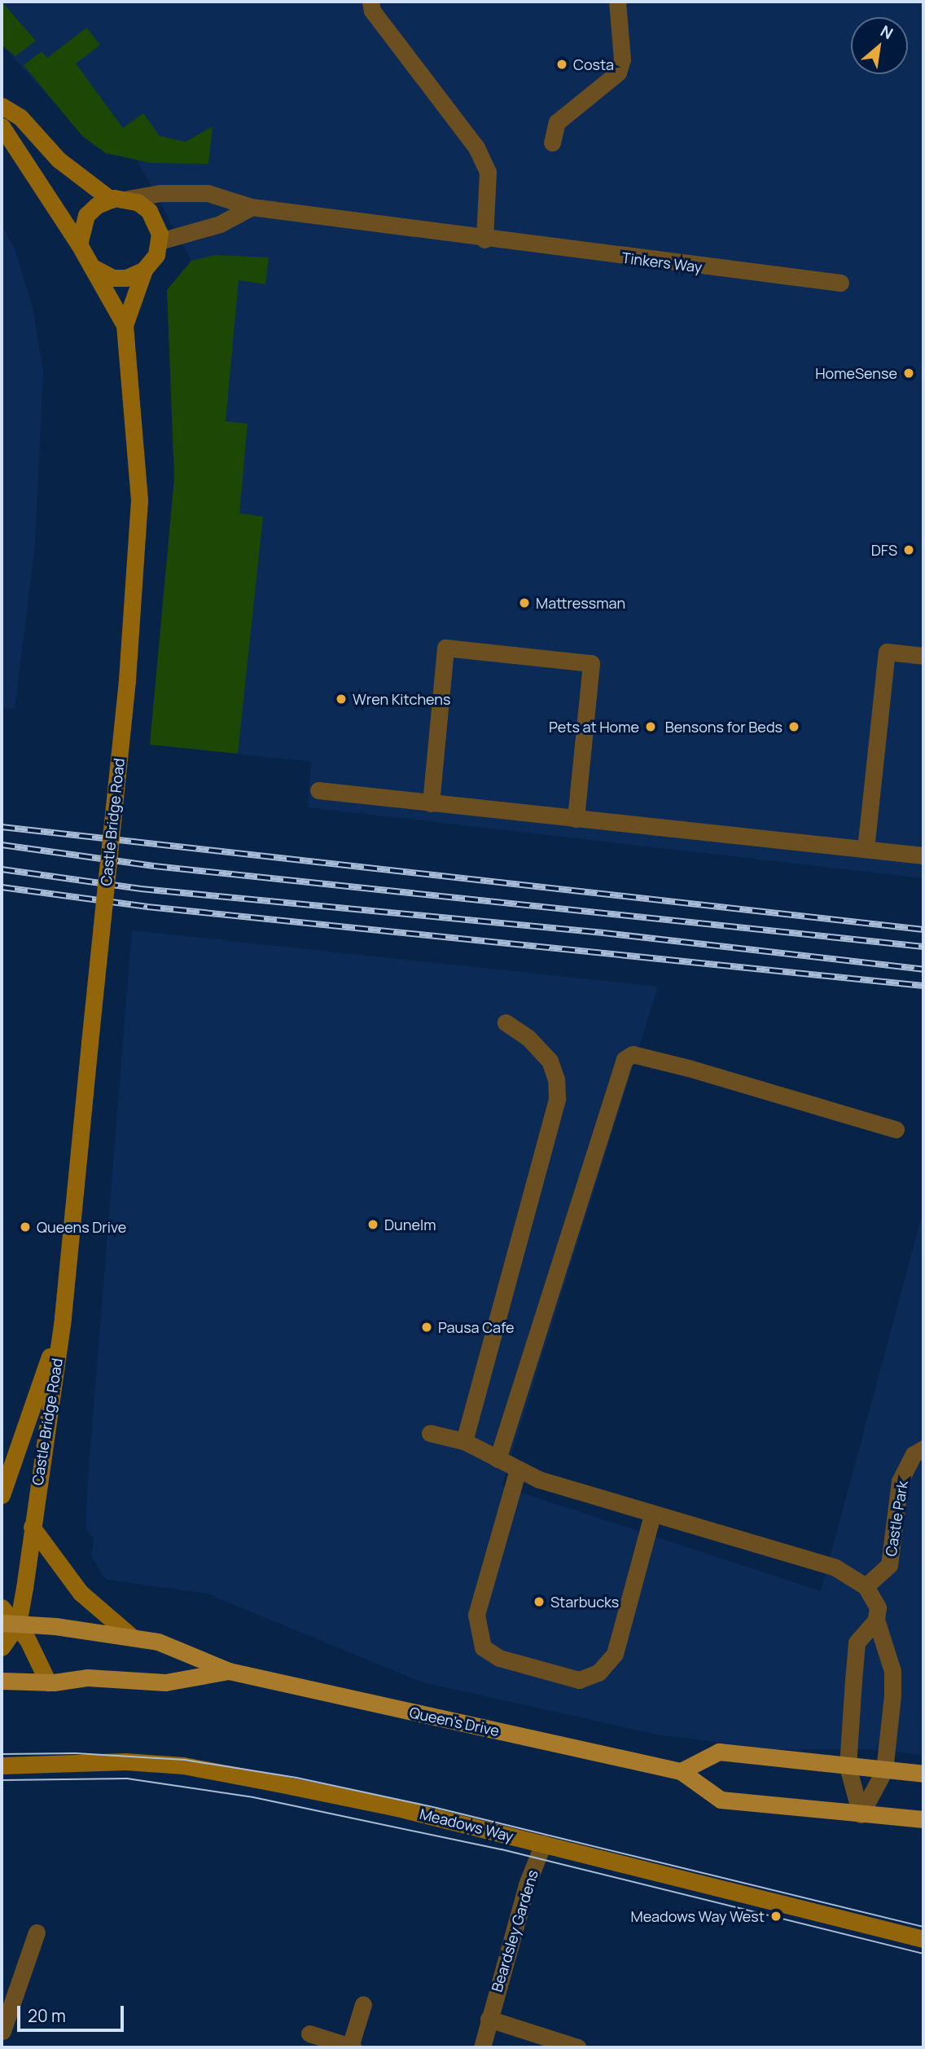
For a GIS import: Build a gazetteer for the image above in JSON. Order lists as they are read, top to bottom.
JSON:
{
  "streets": {
    "main road": ["Queen's Drive"],
    "street": [
      "Tinkers Way",
      "Castle Bridge Road",
      "Castle Park",
      "Meadows Way",
      "Beardsley Gardens"
    ]
  },
  "crossings": [
    ["Tinkers Way", "Castle Bridge Road"],
    ["Castle Bridge Road", "Queen's Drive"],
    ["Meadows Way", "Beardsley Gardens"]
  ],
  "places": [
    "Costa",
    "HomeSense",
    "DFS",
    "Mattressman",
    "Wren Kitchens",
    "Pets at Home",
    "Bensons for Beds",
    "Dunelm",
    "Queens Drive",
    "Pausa Cafe",
    "Starbucks",
    "Meadows Way West"
  ],
  "scale_bar": "20 m",
  "north": "top right"
}
